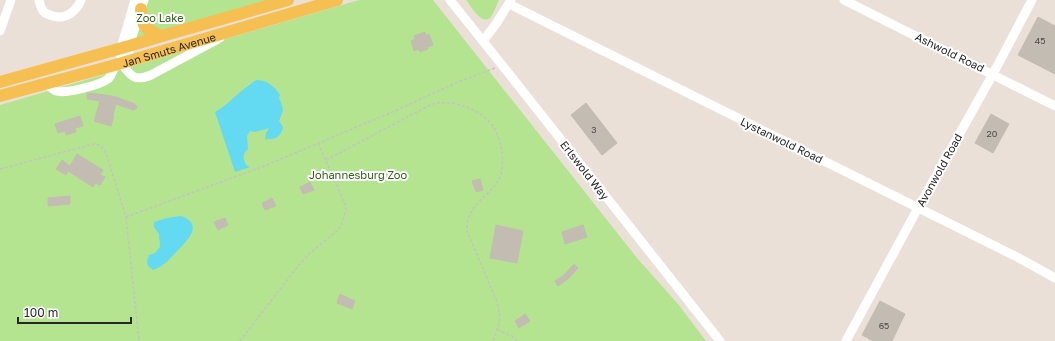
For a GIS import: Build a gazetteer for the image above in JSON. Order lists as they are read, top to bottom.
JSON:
{
  "streets": {
    "main road": ["Jan Smuts Avenue"],
    "street": [
      "Ashwold Road",
      "Lystanwold Road",
      "Erlswold Way",
      "Avonwold Road"
    ]
  },
  "crossings": [
    ["Ashwold Road", "Avonwold Road"],
    ["Lystanwold Road", "Avonwold Road"]
  ],
  "parks": ["Zoo Lake", "Johannesburg Zoo"],
  "house_numbers": [
    "45",
    "3",
    "20",
    "65"
  ],
  "scale_bar": "100 m"
}
